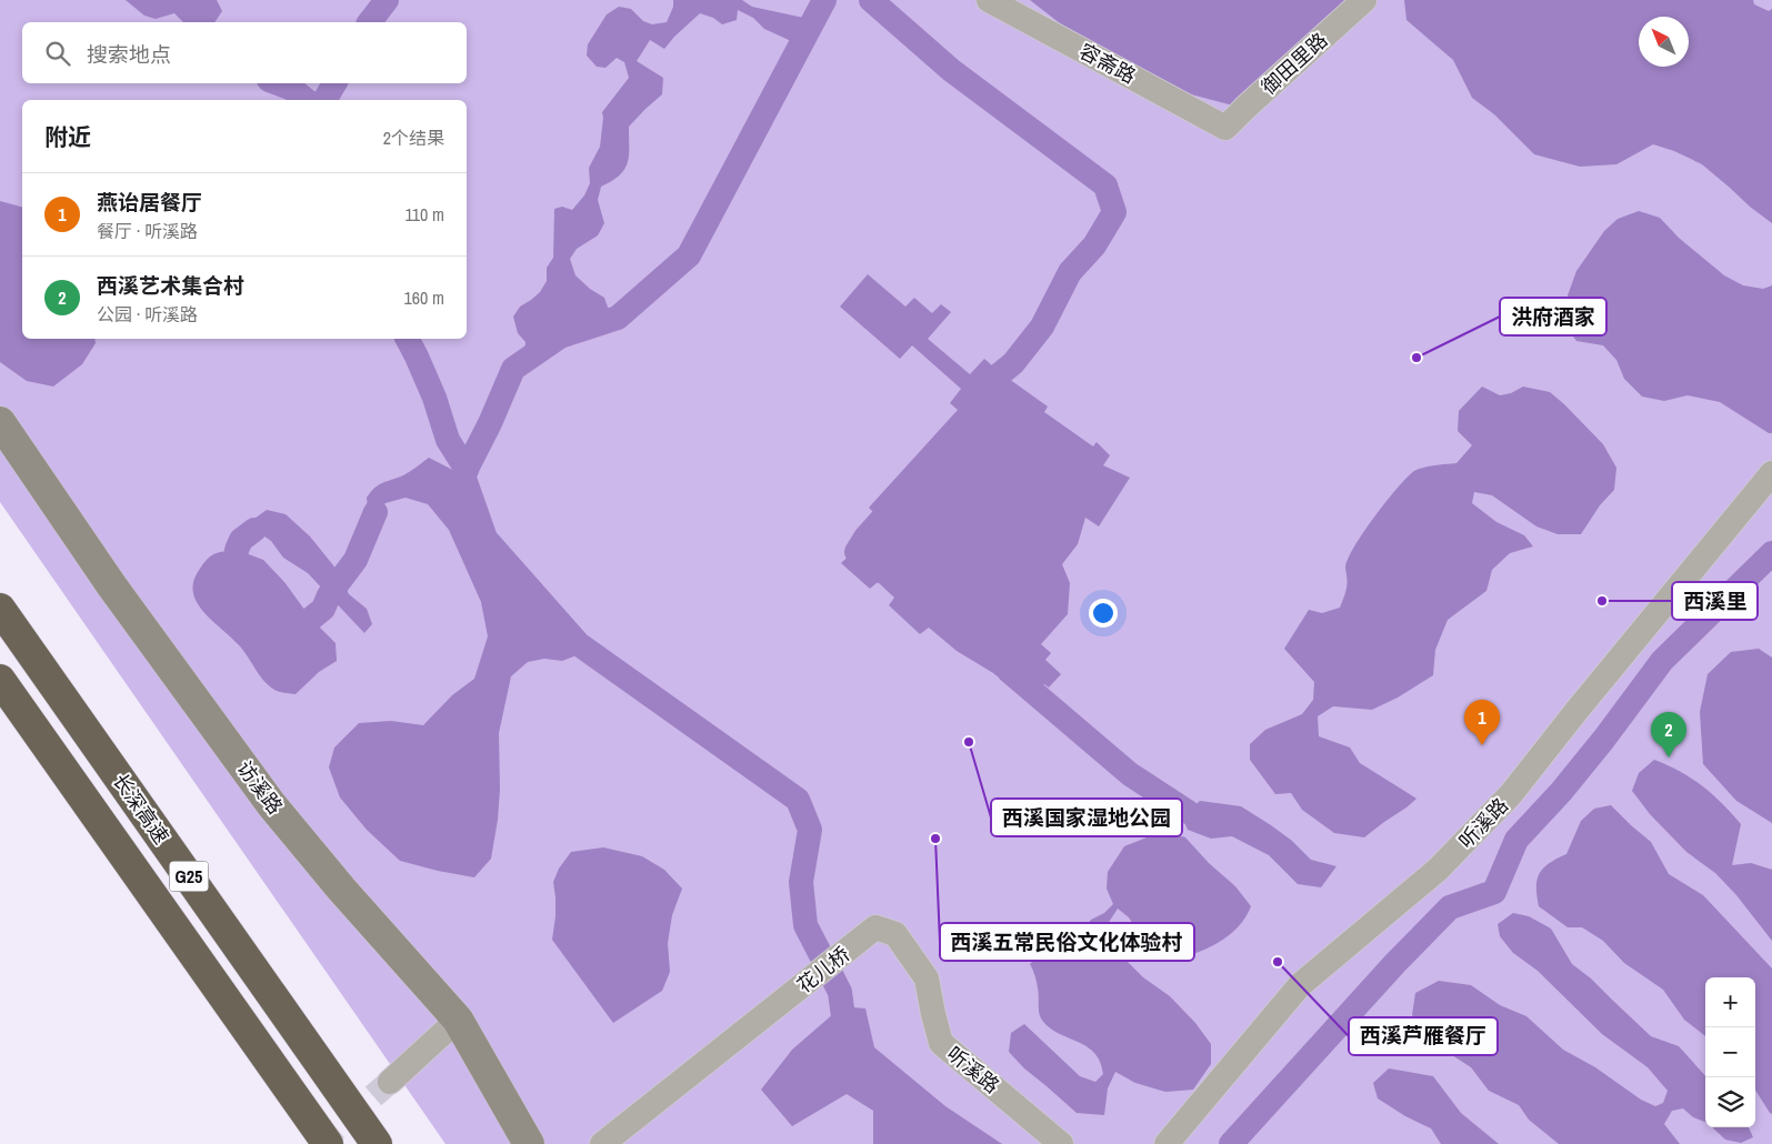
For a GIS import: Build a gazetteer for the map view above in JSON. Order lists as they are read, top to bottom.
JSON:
{
  "streets": {
    "highway": ["长深高速", "G25"],
    "street": [
      "容斋路",
      "御田里路",
      "访溪路",
      "听溪路",
      "花儿桥"
    ]
  },
  "crossings": [
    ["容斋路", "御田里路"],
    ["听溪路", "花儿桥"]
  ],
  "places": [
    "洪府酒家",
    "西溪里",
    "西溪国家湿地公园",
    "西溪五常民俗文化体验村",
    "西溪芦雁餐厅"
  ],
  "north": "top left",
  "page": {
    "search": "搜索地点",
    "heading": ["附近", "2个结果"],
    "list": [
      {
        "mark": "1",
        "name": "燕诒居餐厅",
        "note": "餐厅 · 听溪路",
        "value": "110 m"
      },
      {
        "mark": "2",
        "name": "西溪艺术集合村",
        "note": "公园 · 听溪路",
        "value": "160 m"
      }
    ],
    "pins": ["1", "2"],
    "map_buttons": ["+", "−"]
  }
}
